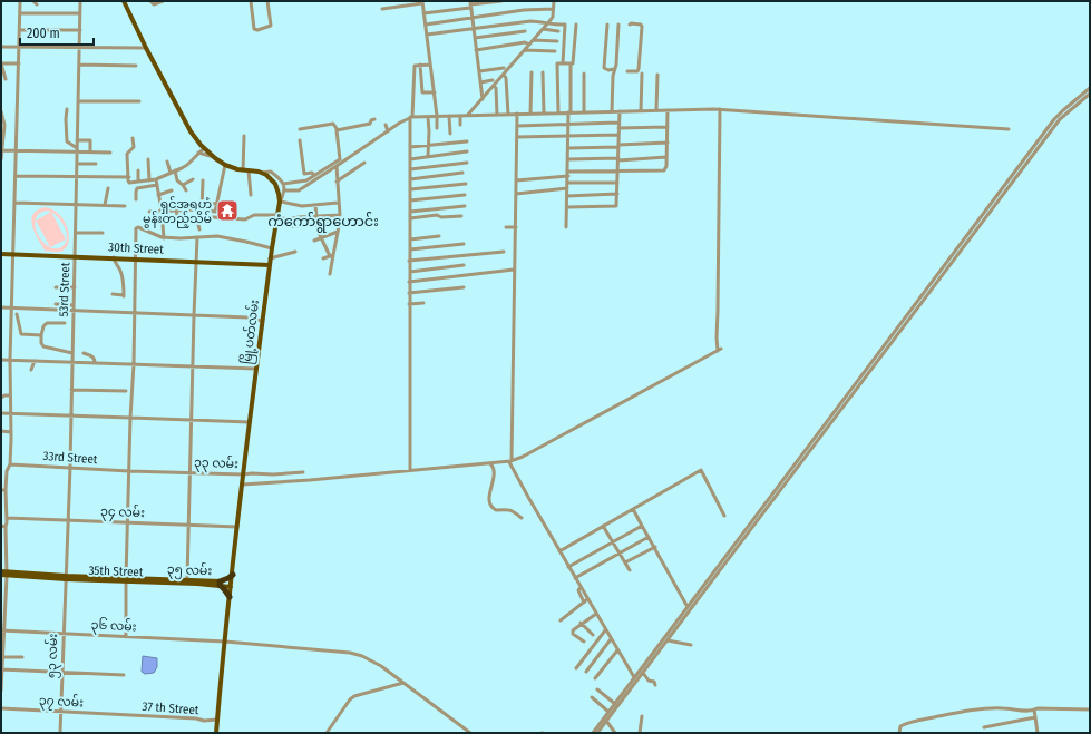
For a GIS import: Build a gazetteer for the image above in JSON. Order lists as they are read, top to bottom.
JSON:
{
  "streets": {
    "main road": [
      "30th Street",
      "မြို့ပတ်လမ်း",
      "၃၅ လမ်း",
      "35th Street"
    ],
    "street": [
      "53rd Street",
      "33rd Street",
      "၃၃ လမ်း",
      "၃၄ လမ်း",
      "၃၆ လမ်း",
      "၅၃ လမ်း",
      "၃၇ လမ်း",
      "37 th Street"
    ]
  },
  "crossings": [
    ["30th Street", "53rd Street"],
    ["30th Street", "မြို့ပတ်လမ်း"],
    ["53rd Street", "33rd Street"],
    ["53rd Street", "၃၄ လမ်း"],
    ["53rd Street", "၃၅ လမ်း"],
    ["53rd Street", "၅၃ လမ်း"],
    ["မြို့ပတ်လမ်း", "၃၃ လမ်း"],
    ["မြို့ပတ်လမ်း", "၃၄ လမ်း"],
    ["မြို့ပတ်လမ်း", "35th Street"],
    ["မြို့ပတ်လမ်း", "၃၆ လမ်း"],
    ["မြို့ပတ်လမ်း", "37 th Street"],
    ["33rd Street", "၃၃ လမ်း"],
    ["၃၅ လမ်း", "35th Street"],
    ["၃၅ လမ်း", "၅၃ လမ်း"],
    ["၃၆ လမ်း", "၅၃ လမ်း"],
    ["၅၃ လမ်း", "၃၇ လမ်း"],
    ["၃၇ လမ်း", "37 th Street"]
  ],
  "districts": ["ကံကော်ရွာဟောင်း"],
  "places": {
    "temple": ["ရှင်အရဟံ မွန်းတည့်သိမ်"]
  },
  "scale_bar": "200 m"
}
